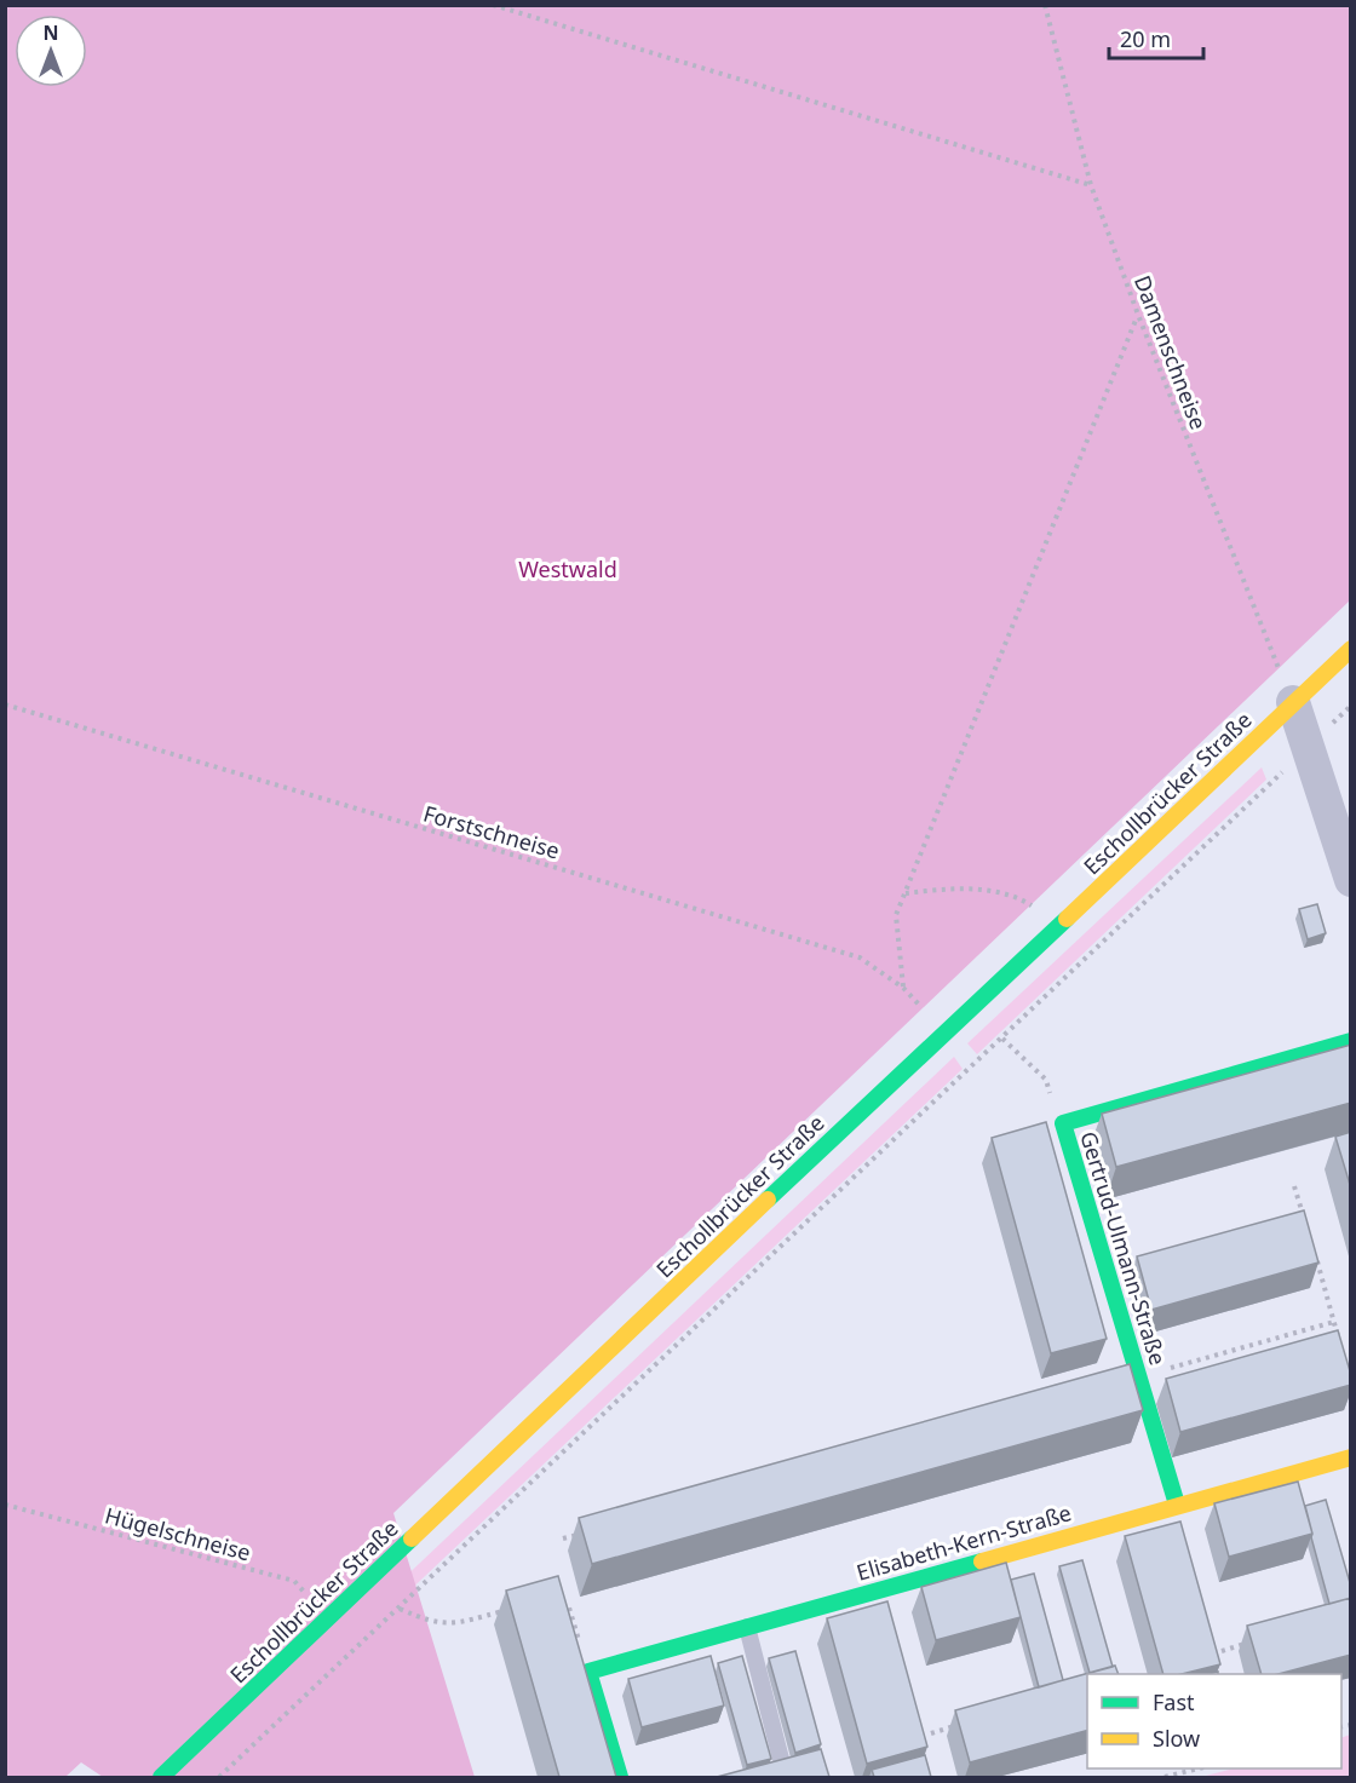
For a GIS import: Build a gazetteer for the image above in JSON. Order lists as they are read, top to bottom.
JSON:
{
  "streets": {
    "main road": ["Eschollbrücker Straße", "Gertrud-Ulmann-Straße", "Elisabeth-Kern-Straße"],
    "path": ["Damenschneise", "Forstschneise", "Hügelschneise"]
  },
  "crossings": [
    ["Damenschneise", "Eschollbrücker Straße"],
    ["Eschollbrücker Straße", "Forstschneise"],
    ["Eschollbrücker Straße", "Hügelschneise"],
    ["Gertrud-Ulmann-Straße", "Elisabeth-Kern-Straße"]
  ],
  "parks": ["Westwald"],
  "legend": ["Fast", "Slow"],
  "scale_bar": "20 m",
  "north": "top"
}
